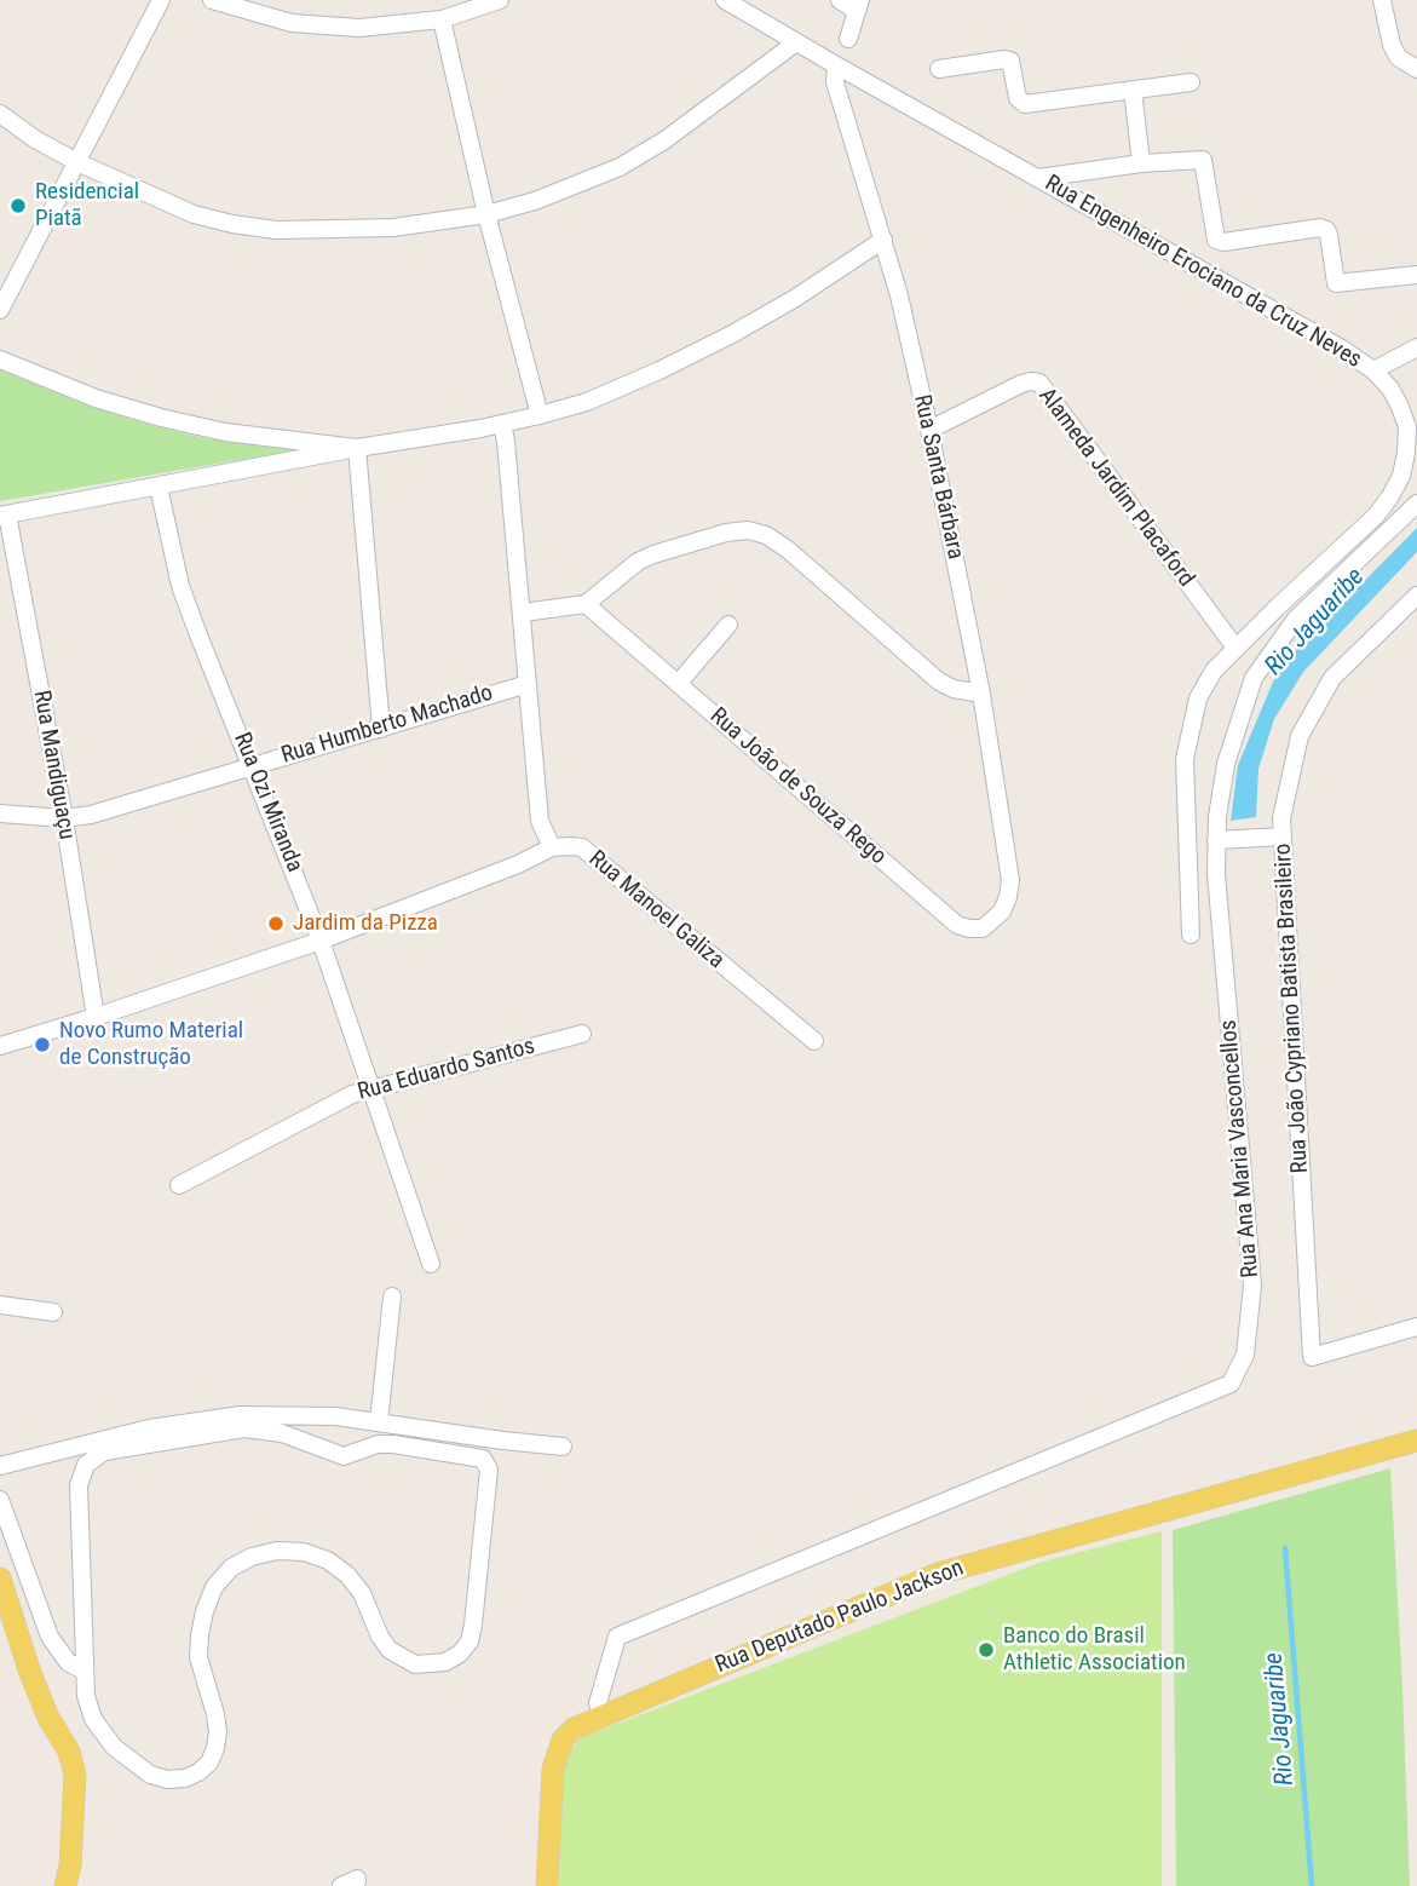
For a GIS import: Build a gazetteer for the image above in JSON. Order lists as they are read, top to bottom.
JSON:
{
  "streets": {
    "main road": ["Rua Deputado Paulo Jackson"],
    "street": [
      "Rua Engenheiro Erociano da Cruz Neves",
      "Rua Santa Bárbara",
      "Alameda Jardim Placaford",
      "Rua Humberto Machado",
      "Rua Mandiguaçu",
      "Rua João de Souza Rego",
      "Rua Ozi Miranda",
      "Rua Manoel Galiza",
      "Rua João Cypriano Batista Brasileiro",
      "Rua Eduardo Santos",
      "Rua Ana Maria Vasconcellos"
    ]
  },
  "crossings": [
    ["Rua Engenheiro Erociano da Cruz Neves", "Rua Santa Bárbara"],
    ["Rua Engenheiro Erociano da Cruz Neves", "Alameda Jardim Placaford"],
    ["Rua Santa Bárbara", "Alameda Jardim Placaford"],
    ["Rua Santa Bárbara", "Rua João de Souza Rego"],
    ["Rua Humberto Machado", "Rua Mandiguaçu"],
    ["Rua Humberto Machado", "Rua Ozi Miranda"],
    ["Rua Ozi Miranda", "Rua Eduardo Santos"],
    ["Rua Ana Maria Vasconcellos", "Rua Deputado Paulo Jackson"]
  ],
  "water": ["Rio Jaguaribe"],
  "places": [
    "Residencial Piatã",
    "Jardim da Pizza",
    "Novo Rumo Material de Construção",
    "Banco do Brasil Athletic Association"
  ]
}
